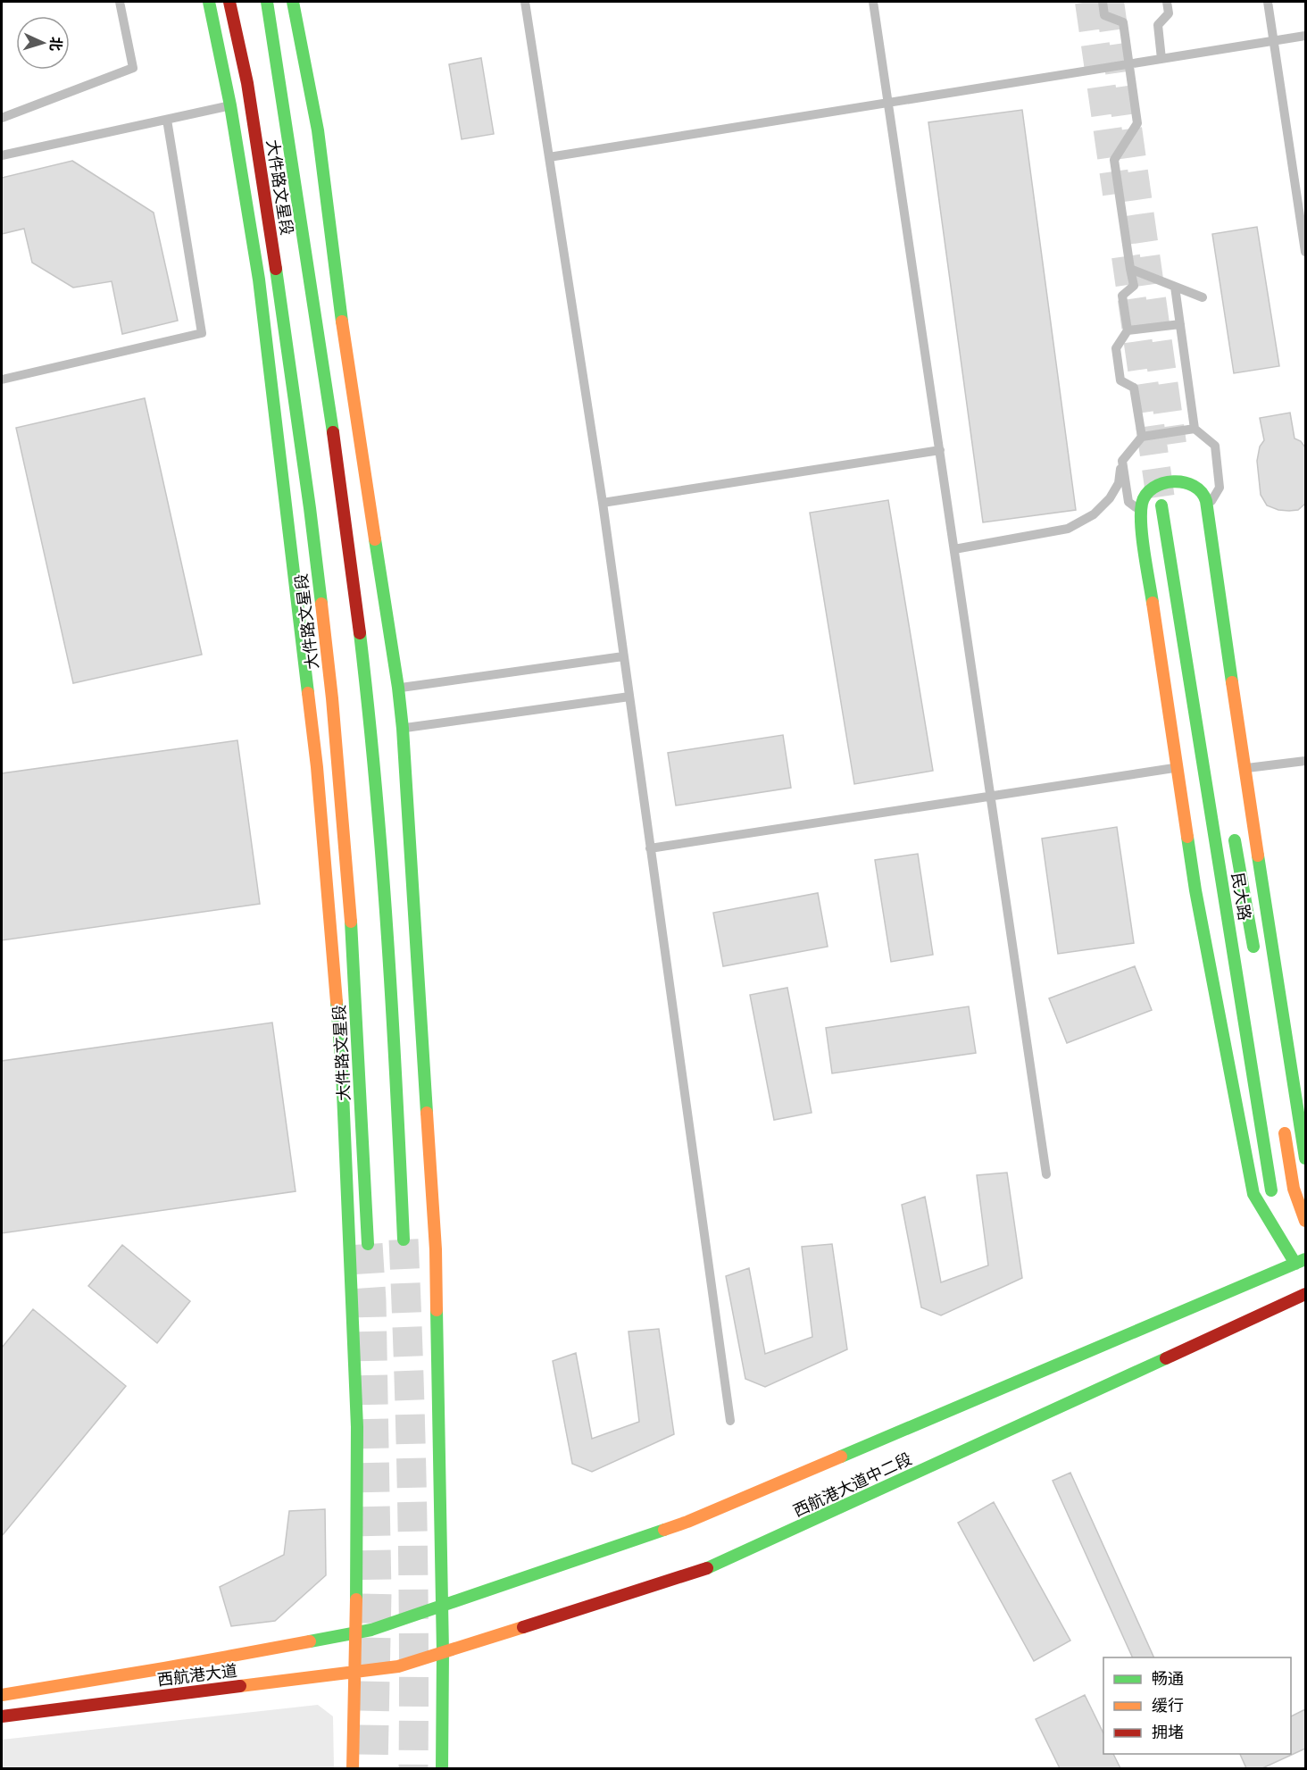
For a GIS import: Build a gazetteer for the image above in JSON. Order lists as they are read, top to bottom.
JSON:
{
  "streets": {
    "main road": [
      "大件路文星段",
      "民大路",
      "西航港大道中二段",
      "西航港大道"
    ]
  },
  "crossings": [
    ["西航港大道中二段", "西航港大道"]
  ],
  "legend": ["畅通", "缓行", "拥堵"],
  "north": "right"
}
